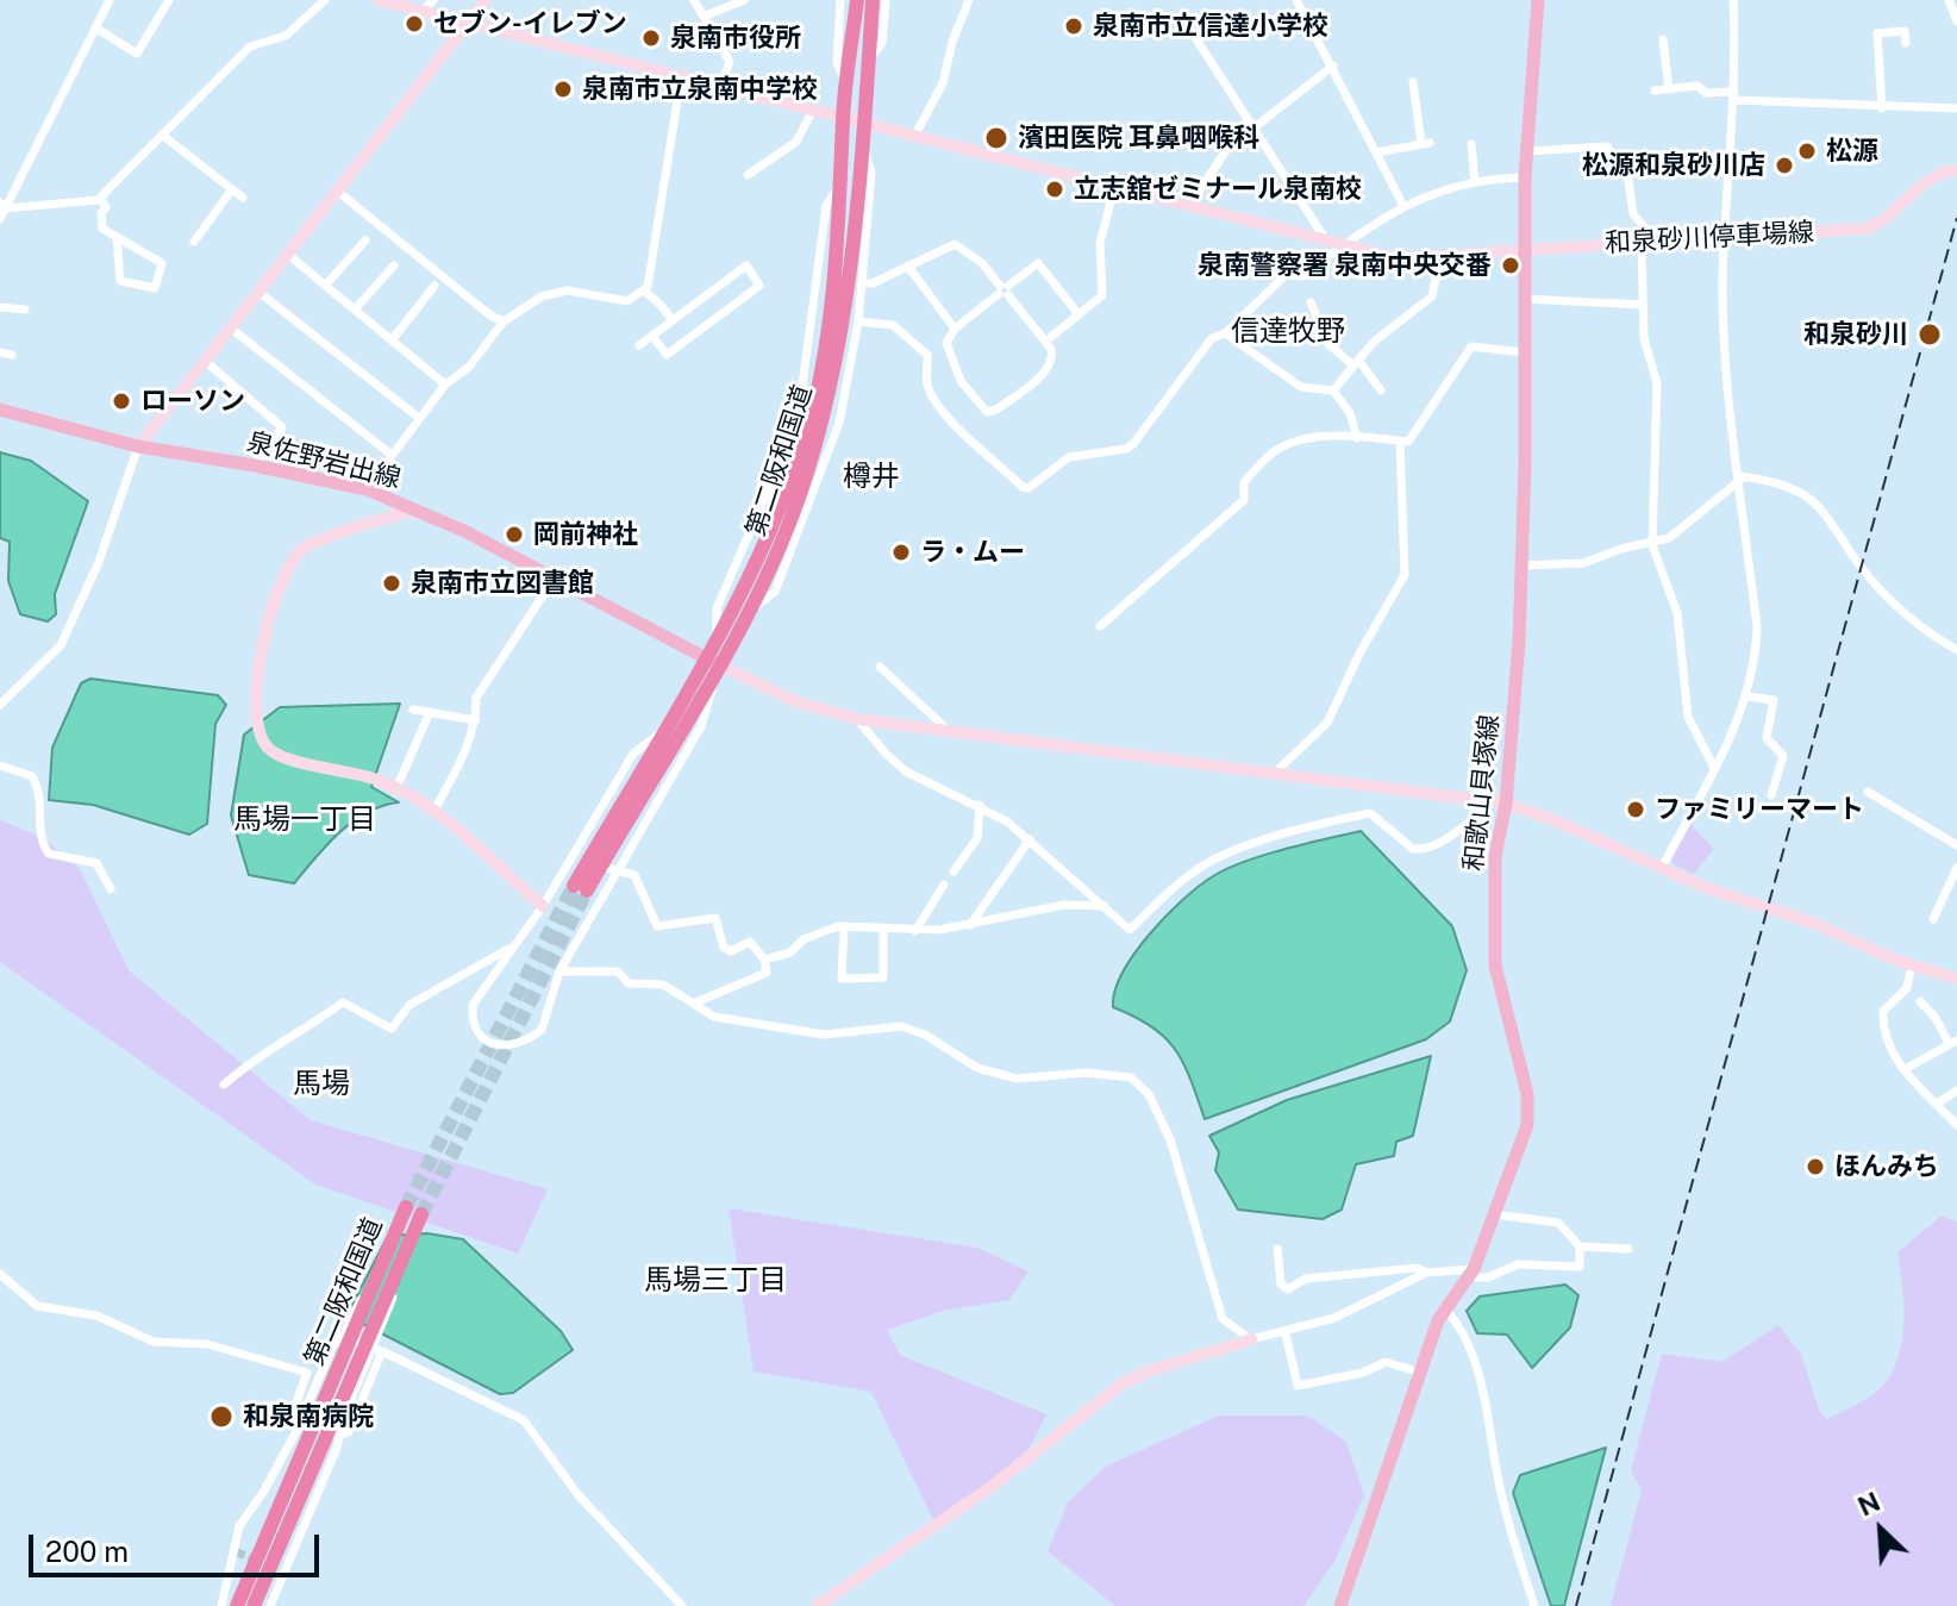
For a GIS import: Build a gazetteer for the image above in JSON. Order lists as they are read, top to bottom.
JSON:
{
  "streets": {
    "highway": ["第二阪和国道"],
    "main road": ["泉佐野岩出線", "和歌山貝塚線"],
    "street": ["和泉砂川停車場線"]
  },
  "crossings": [
    ["和泉砂川停車場線", "第二阪和国道"],
    ["和泉砂川停車場線", "和歌山貝塚線"],
    ["泉佐野岩出線", "第二阪和国道"]
  ],
  "districts": [
    "信達牧野",
    "樽井",
    "馬場一丁目",
    "馬場",
    "馬場三丁目"
  ],
  "places": [
    "セブン-イレブン",
    "泉南市立信達小学校",
    "泉南市役所",
    "泉南市立泉南中学校",
    "濱田医院 耳鼻咽喉科",
    "松源",
    "松源和泉砂川店",
    "立志舘ゼミナール泉南校",
    "泉南警察署 泉南中央交番",
    "和泉砂川",
    "ローソン",
    "岡前神社",
    "ラ・ムー",
    "泉南市立図書館",
    "ファミリーマート",
    "ほんみち",
    "和泉南病院"
  ],
  "scale_bar": "200 m",
  "north": "top left"
}
